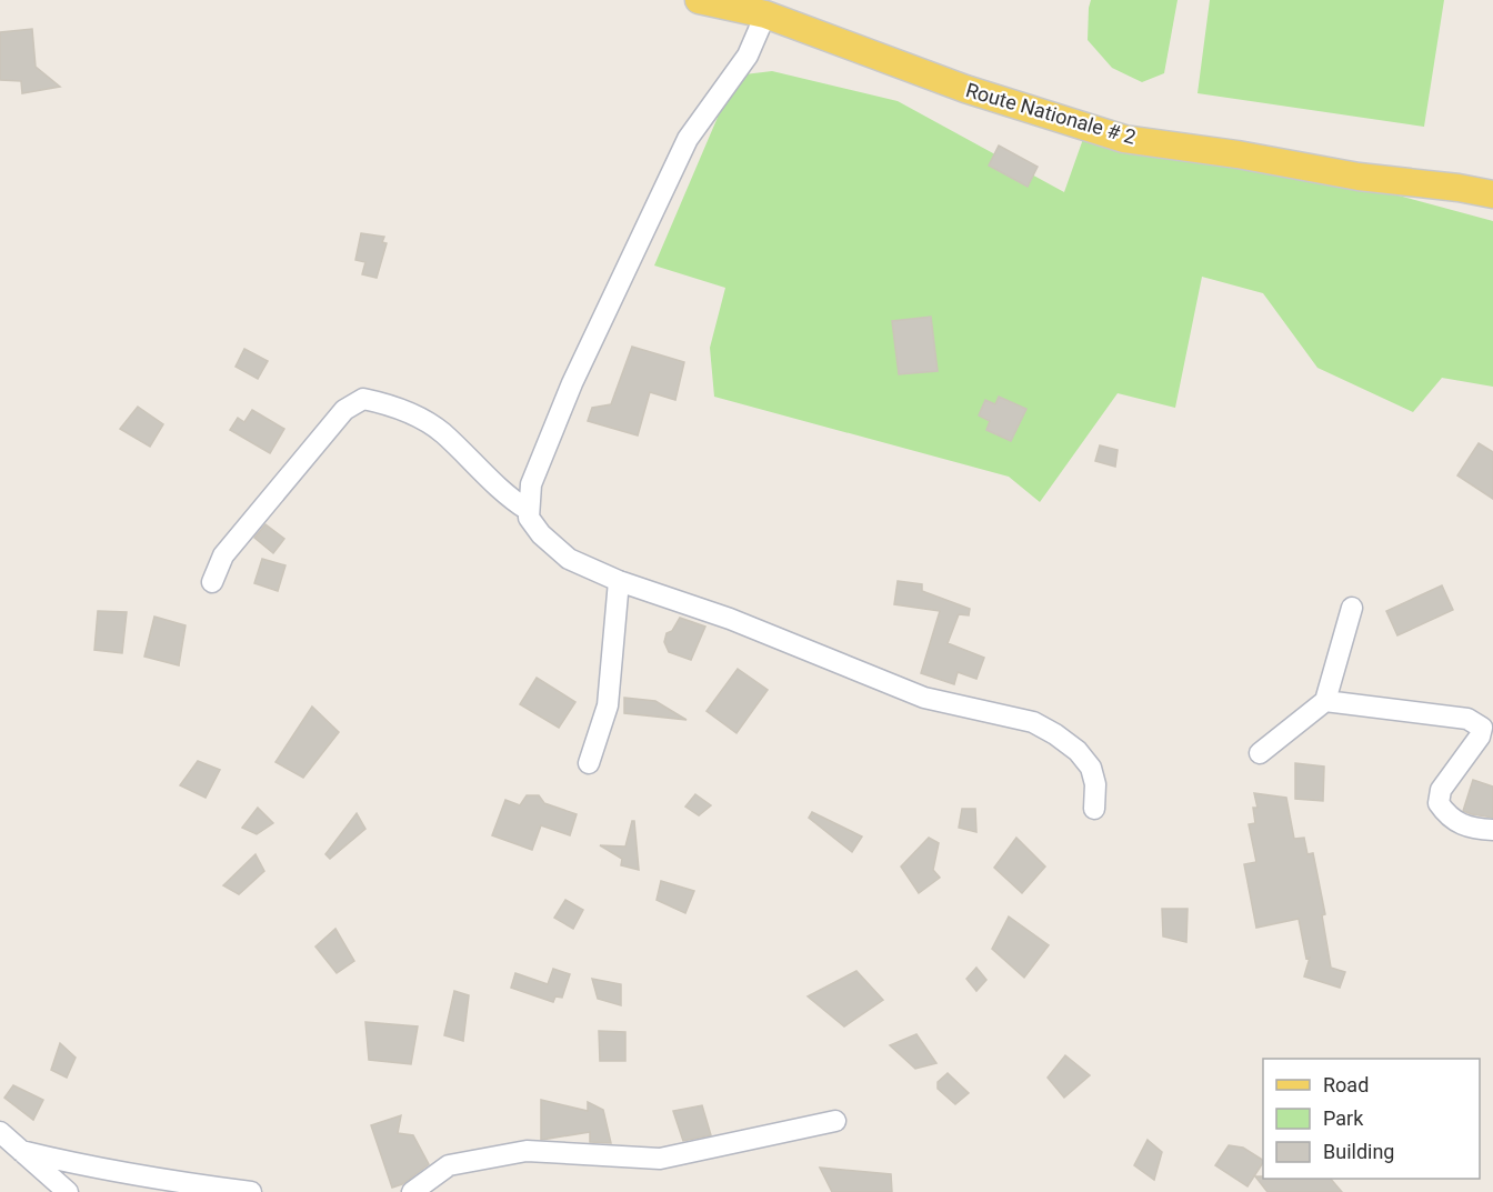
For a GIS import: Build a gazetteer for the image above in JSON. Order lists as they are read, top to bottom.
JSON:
{
  "streets": {
    "main road": ["Route Nationale # 2"]
  },
  "legend": ["Road", "Park", "Building"]
}
